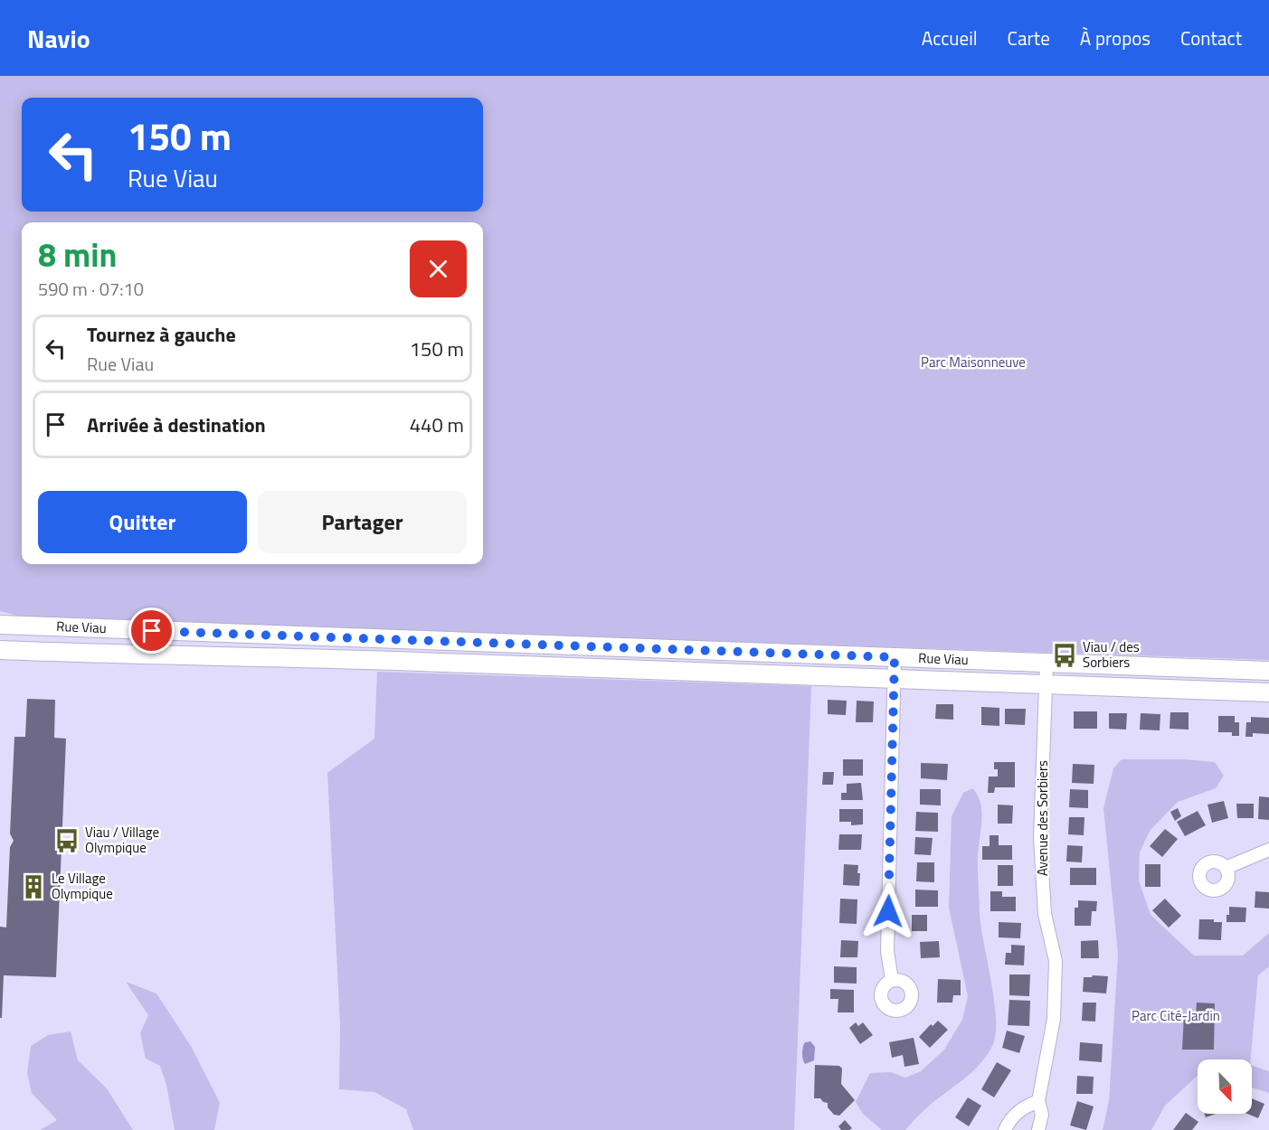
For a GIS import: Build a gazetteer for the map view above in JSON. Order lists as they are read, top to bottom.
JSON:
{
  "streets": {
    "main road": ["Rue Viau"],
    "street": ["Avenue des Sorbiers"]
  },
  "crossings": [
    ["Rue Viau", "Avenue des Sorbiers"]
  ],
  "parks": ["Parc Maisonneuve", "Parc Cité-Jardin"],
  "places": {
    "bus stop": ["Viau / des Sorbiers", "Viau / Village Olympique"],
    "building": ["Le Village Olympique"]
  },
  "north": "bottom right",
  "page": {
    "header": "Navio",
    "nav": [
      "Accueil",
      "Carte",
      "À propos",
      "Contact"
    ],
    "turn": ["150 m", "Rue Viau"],
    "heading": ["8 min", "590 m · 07:10"],
    "list": [
      {
        "name": "Tournez à gauche",
        "note": "Rue Viau",
        "value": "150 m"
      },
      {
        "name": "Arrivée à destination",
        "value": "440 m"
      }
    ],
    "buttons": ["Quitter", "Partager"]
  }
}
